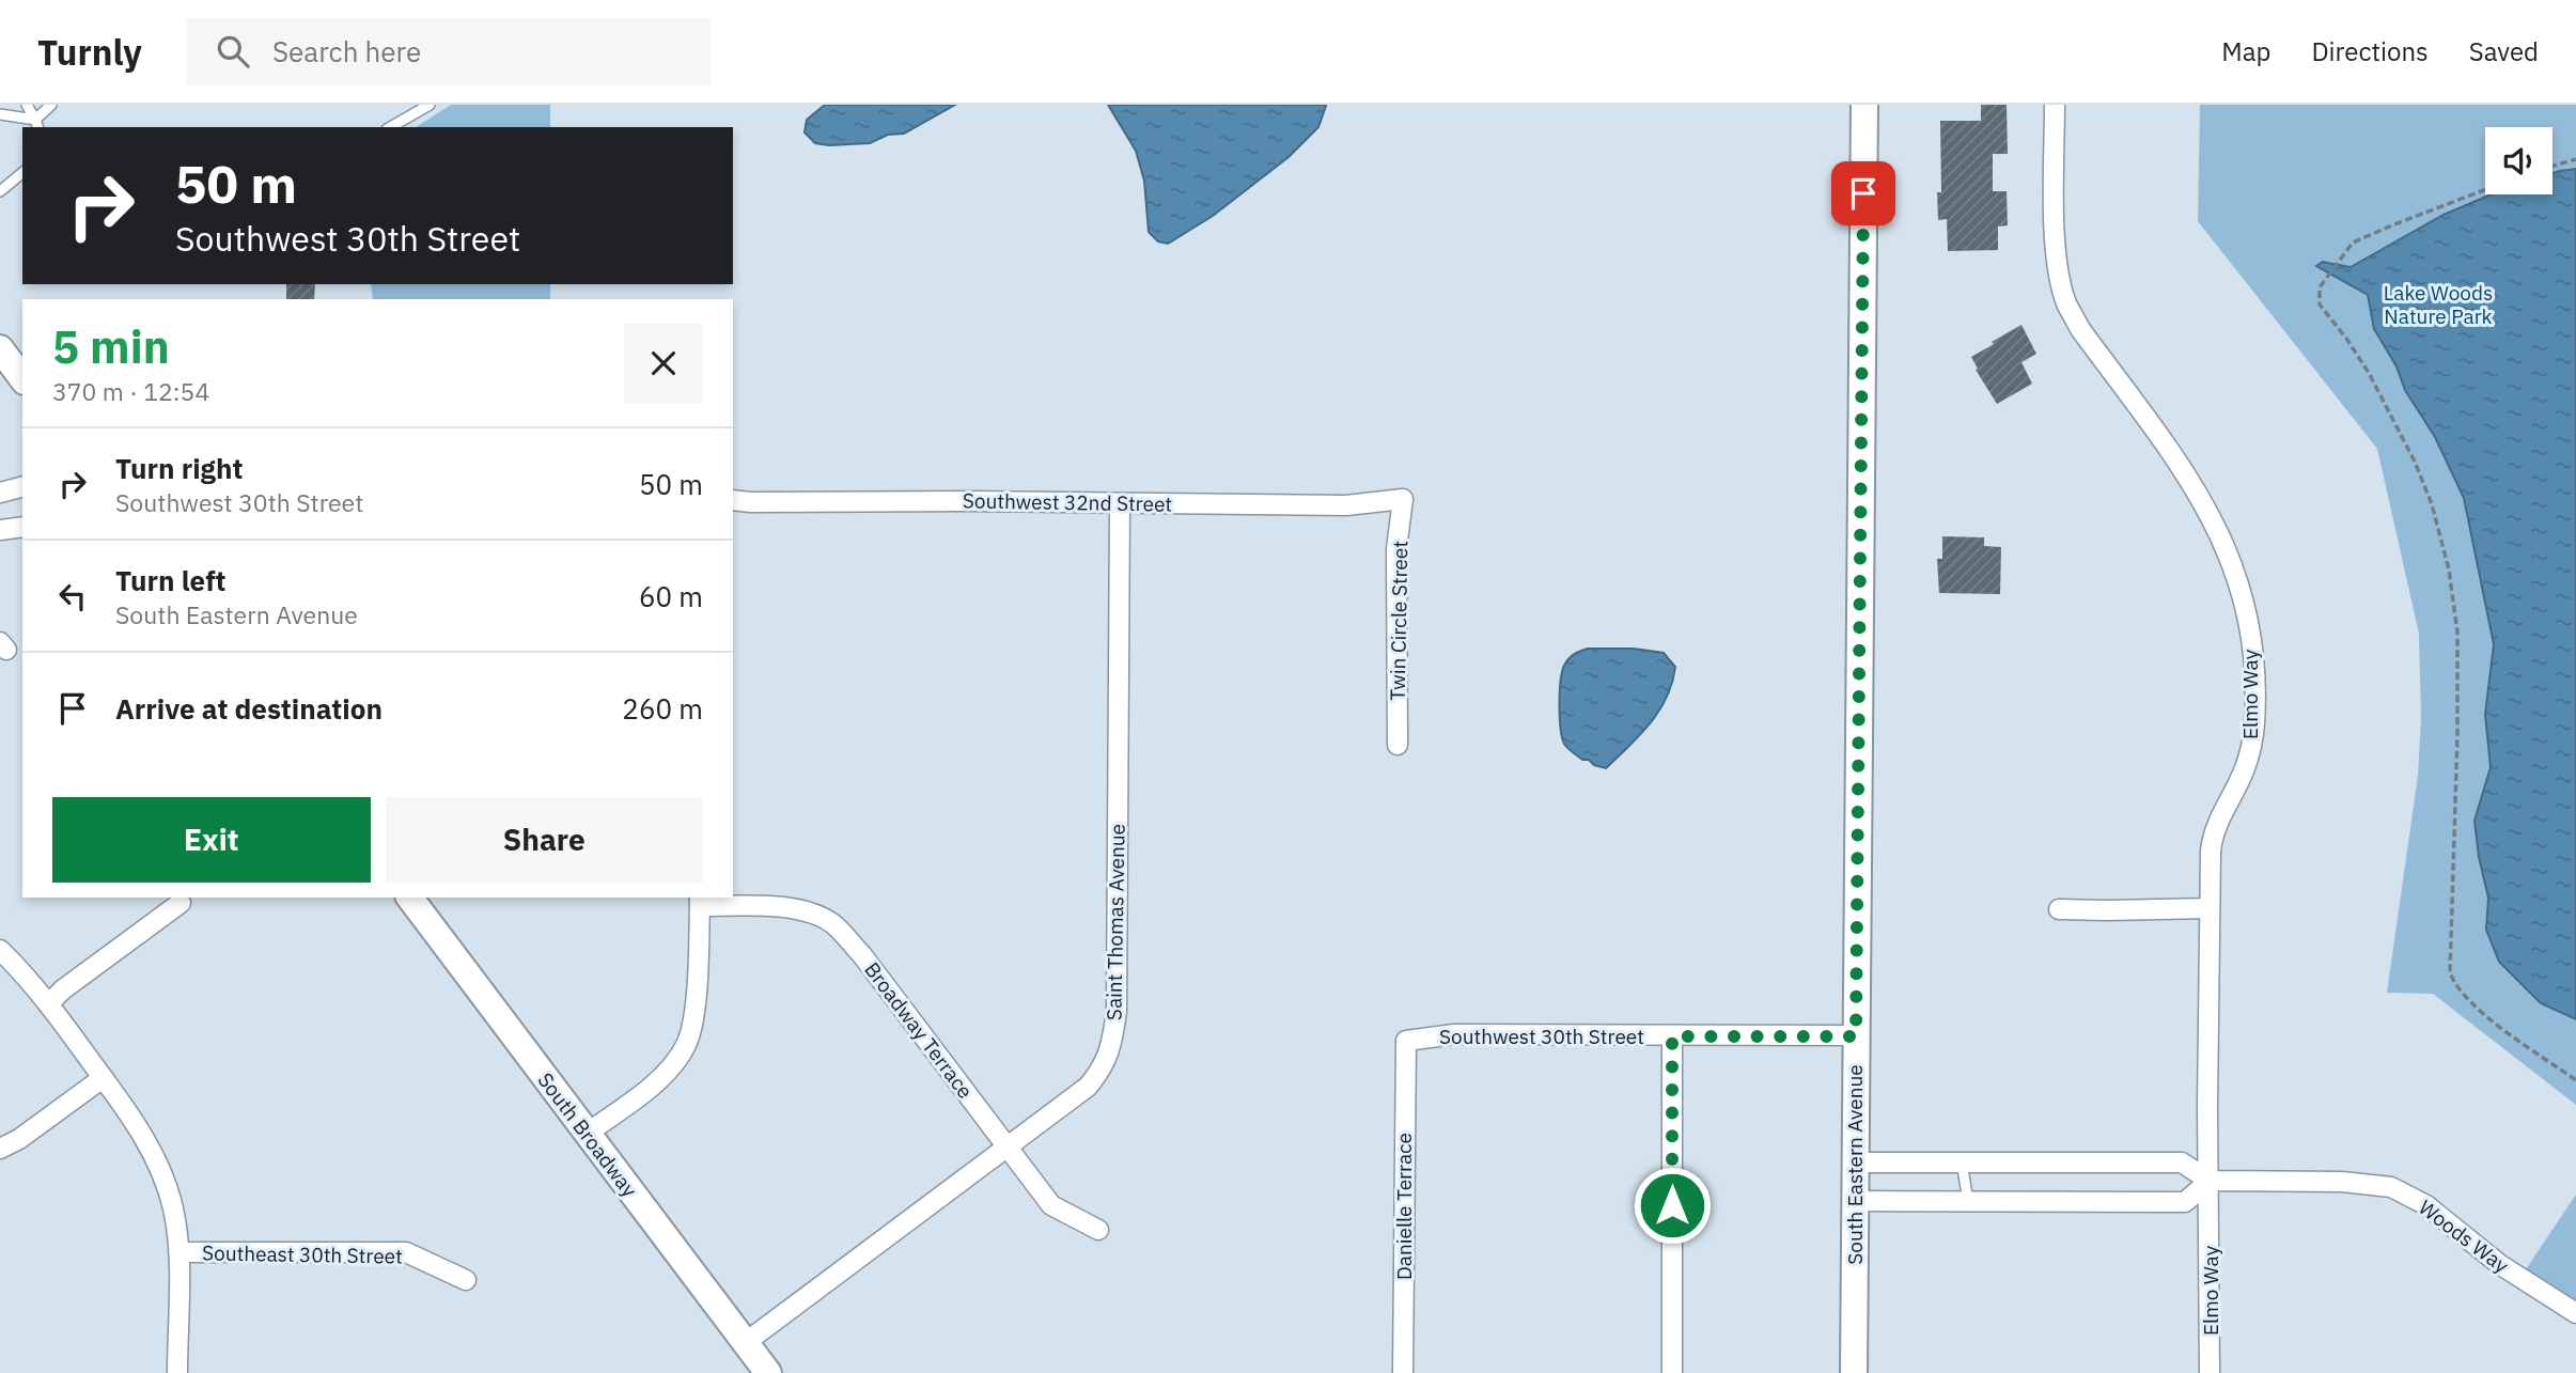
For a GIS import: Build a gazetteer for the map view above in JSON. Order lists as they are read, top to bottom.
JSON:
{
  "streets": {
    "street": [
      "Southwest 32nd Street",
      "Twin Circle Street",
      "Elmo Way",
      "Saint Thomas Avenue",
      "Broadway Terrace",
      "Southwest 30th Street",
      "South Broadway",
      "South Eastern Avenue",
      "Danielle Terrace",
      "Woods Way",
      "Southeast 30th Street"
    ]
  },
  "crossings": [
    ["Southwest 32nd Street", "Twin Circle Street"],
    ["Southwest 32nd Street", "Saint Thomas Avenue"],
    ["Elmo Way", "Woods Way"],
    ["Saint Thomas Avenue", "Broadway Terrace"],
    ["Saint Thomas Avenue", "South Broadway"],
    ["Southwest 30th Street", "South Eastern Avenue"],
    ["Southwest 30th Street", "Danielle Terrace"],
    ["South Eastern Avenue", "Woods Way"]
  ],
  "parks": ["Lake Woods Nature Park"],
  "page": {
    "header": "Turnly",
    "search": "Search here",
    "nav": ["Map", "Directions", "Saved"],
    "turn": ["50 m", "Southwest 30th Street"],
    "heading": ["5 min", "370 m · 12:54"],
    "list": [
      {
        "name": "Turn right",
        "note": "Southwest 30th Street",
        "value": "50 m"
      },
      {
        "name": "Turn left",
        "note": "South Eastern Avenue",
        "value": "60 m"
      },
      {
        "name": "Arrive at destination",
        "value": "260 m"
      }
    ],
    "buttons": ["Exit", "Share"]
  }
}
